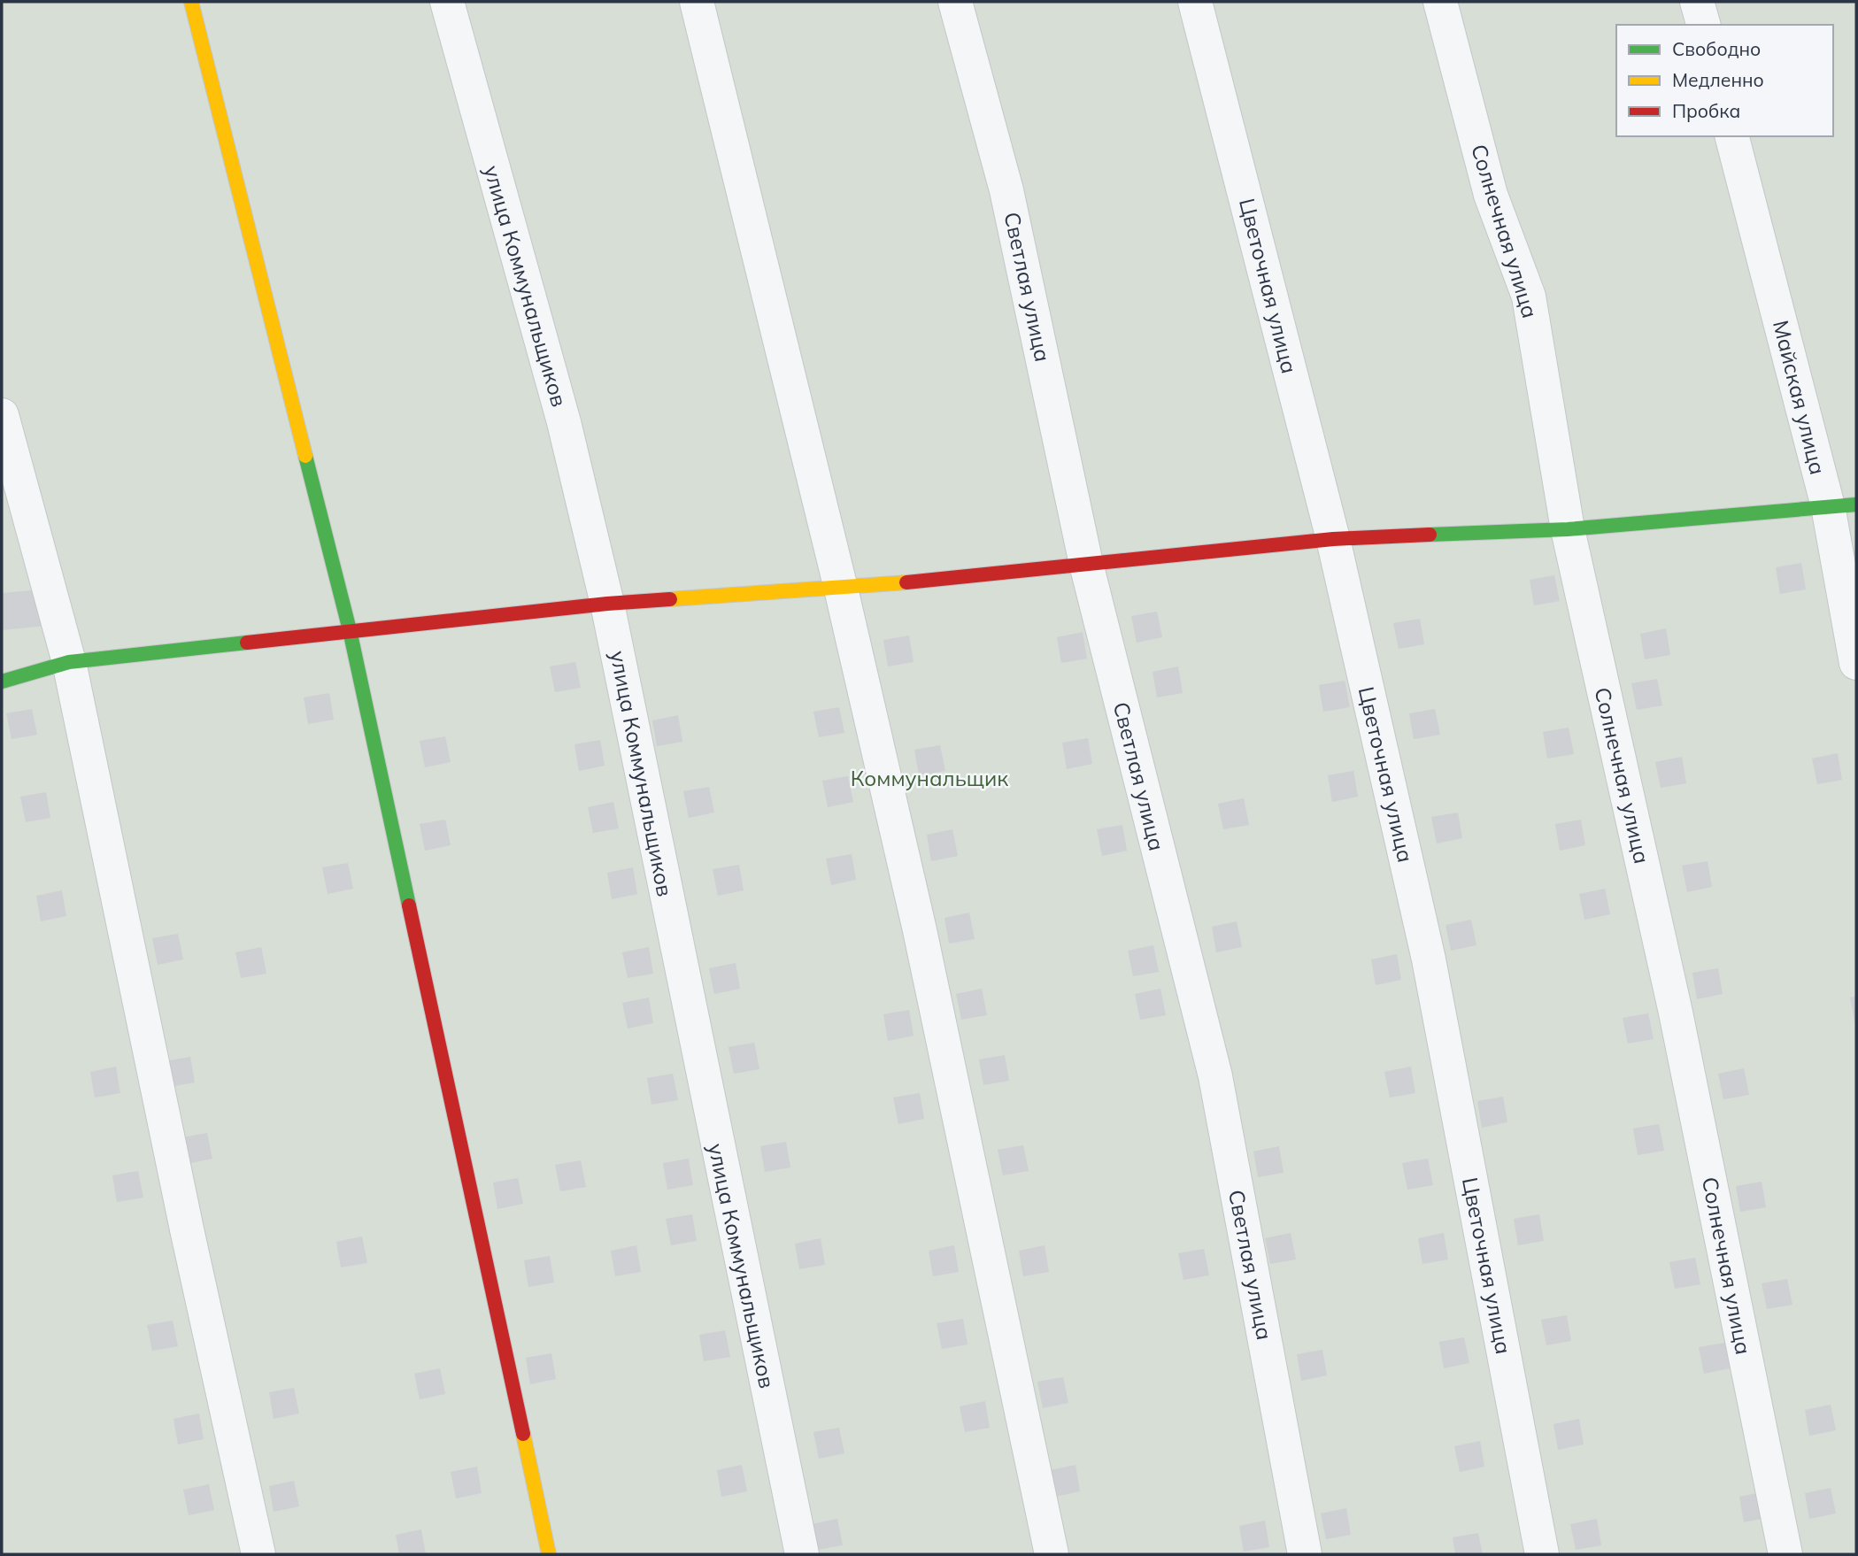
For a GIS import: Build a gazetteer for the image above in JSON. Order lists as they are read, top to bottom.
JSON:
{
  "streets": {
    "street": [
      "Солнечная улица",
      "улица Коммунальщиков",
      "Цветочная улица",
      "Светлая улица",
      "Майская улица"
    ]
  },
  "parks": ["Коммунальщик"],
  "legend": ["Свободно", "Медленно", "Пробка"]
}
